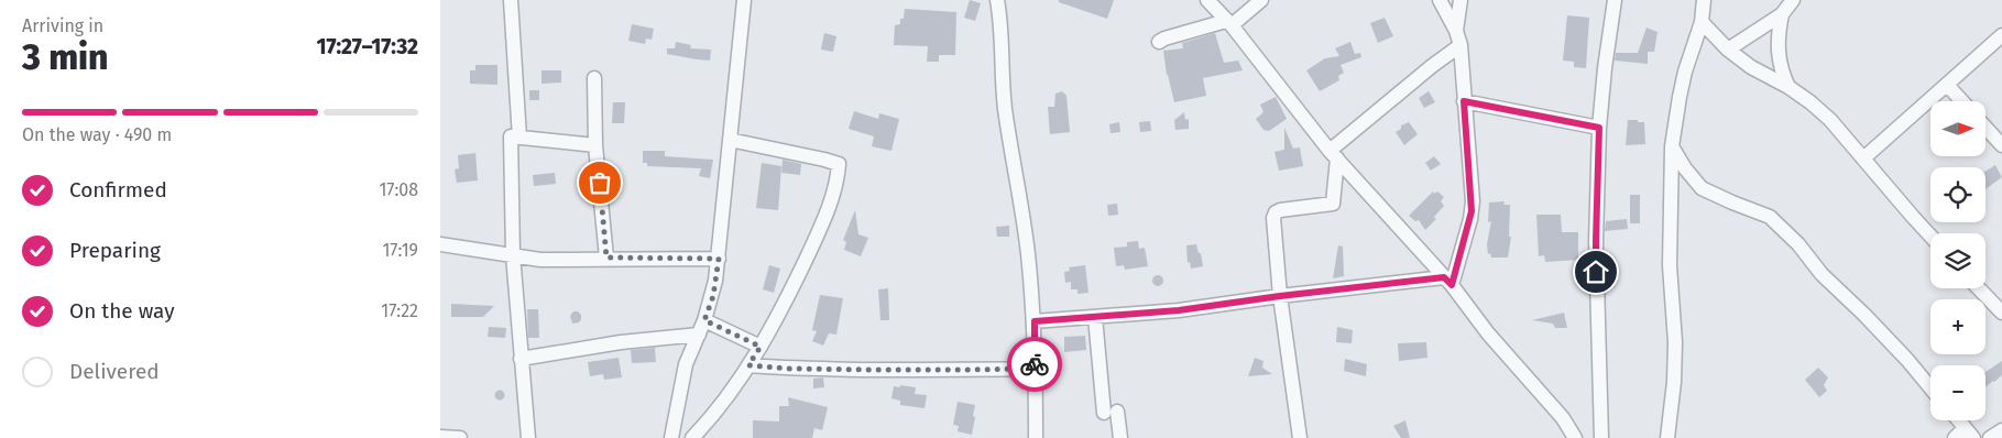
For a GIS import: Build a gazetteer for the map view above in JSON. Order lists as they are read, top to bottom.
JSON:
{
  "north": "right",
  "page": {
    "heading": ["3 min", "Arriving in", "17:27–17:32"],
    "bar": "On the way · 490 m",
    "map_buttons": ["+", "−"],
    "list": [
      ["Confirmed", "17:08"],
      ["Preparing", "17:19"],
      ["On the way", "17:22"],
      "Delivered"
    ]
  }
}
